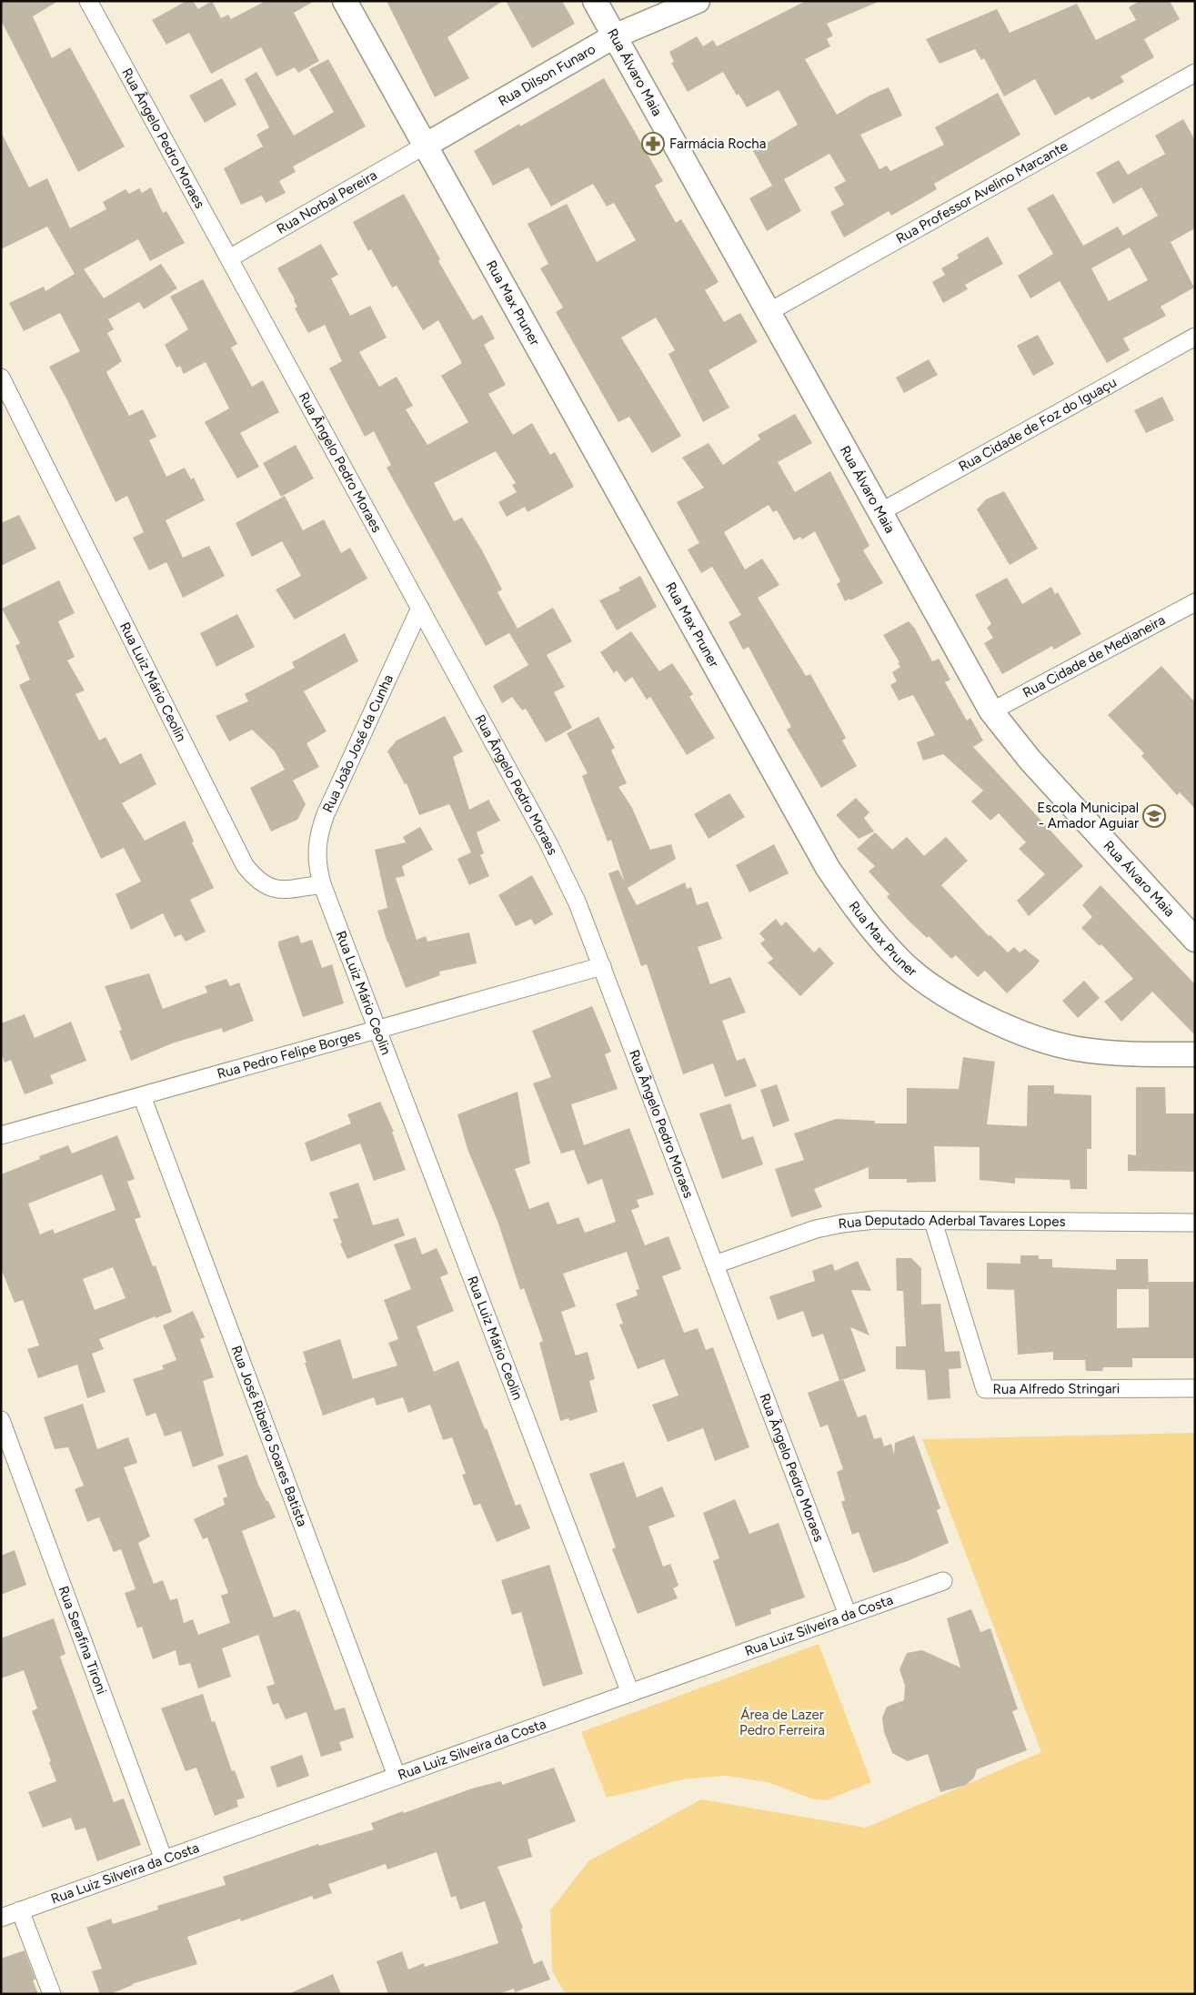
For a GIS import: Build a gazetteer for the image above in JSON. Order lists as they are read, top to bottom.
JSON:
{
  "streets": {
    "street": [
      "Rua Álvaro Maia",
      "Rua Dilson Funaro",
      "Rua Ângelo Pedro Moraes",
      "Rua Professor Avelino Marcante",
      "Rua Norbal Pereira",
      "Rua Max Pruner",
      "Rua Cidade de Foz do Iguaçu",
      "Rua Cidade de Medianeira",
      "Rua Luiz Mário Ceolin",
      "Rua João José da Cunha",
      "Rua Pedro Felipe Borges",
      "Rua Deputado Aderbal Tavares Lopes",
      "Rua Alfredo Stringari",
      "Rua José Ribeiro Soares Batista",
      "Rua Luiz Silveira da Costa",
      "Rua Serafina Tironi"
    ]
  },
  "crossings": [
    ["Rua Álvaro Maia", "Rua Dilson Funaro"],
    ["Rua Álvaro Maia", "Rua Professor Avelino Marcante"],
    ["Rua Álvaro Maia", "Rua Cidade de Foz do Iguaçu"],
    ["Rua Álvaro Maia", "Rua Cidade de Medianeira"],
    ["Rua Dilson Funaro", "Rua Norbal Pereira"],
    ["Rua Dilson Funaro", "Rua Max Pruner"],
    ["Rua Ângelo Pedro Moraes", "Rua Norbal Pereira"],
    ["Rua Ângelo Pedro Moraes", "Rua João José da Cunha"],
    ["Rua Ângelo Pedro Moraes", "Rua Pedro Felipe Borges"],
    ["Rua Ângelo Pedro Moraes", "Rua Deputado Aderbal Tavares Lopes"],
    ["Rua Ângelo Pedro Moraes", "Rua Luiz Silveira da Costa"],
    ["Rua Norbal Pereira", "Rua Max Pruner"],
    ["Rua Luiz Mário Ceolin", "Rua João José da Cunha"],
    ["Rua Luiz Mário Ceolin", "Rua Pedro Felipe Borges"],
    ["Rua Luiz Mário Ceolin", "Rua Luiz Silveira da Costa"],
    ["Rua Pedro Felipe Borges", "Rua José Ribeiro Soares Batista"],
    ["Rua Deputado Aderbal Tavares Lopes", "Rua Alfredo Stringari"],
    ["Rua José Ribeiro Soares Batista", "Rua Luiz Silveira da Costa"],
    ["Rua Luiz Silveira da Costa", "Rua Serafina Tironi"]
  ],
  "parks": ["Área de Lazer Pedro Ferreira"],
  "places": {
    "pharmacy": ["Farmácia Rocha"],
    "school or university": ["Escola Municipal - Amador Aguiar"]
  }
}
